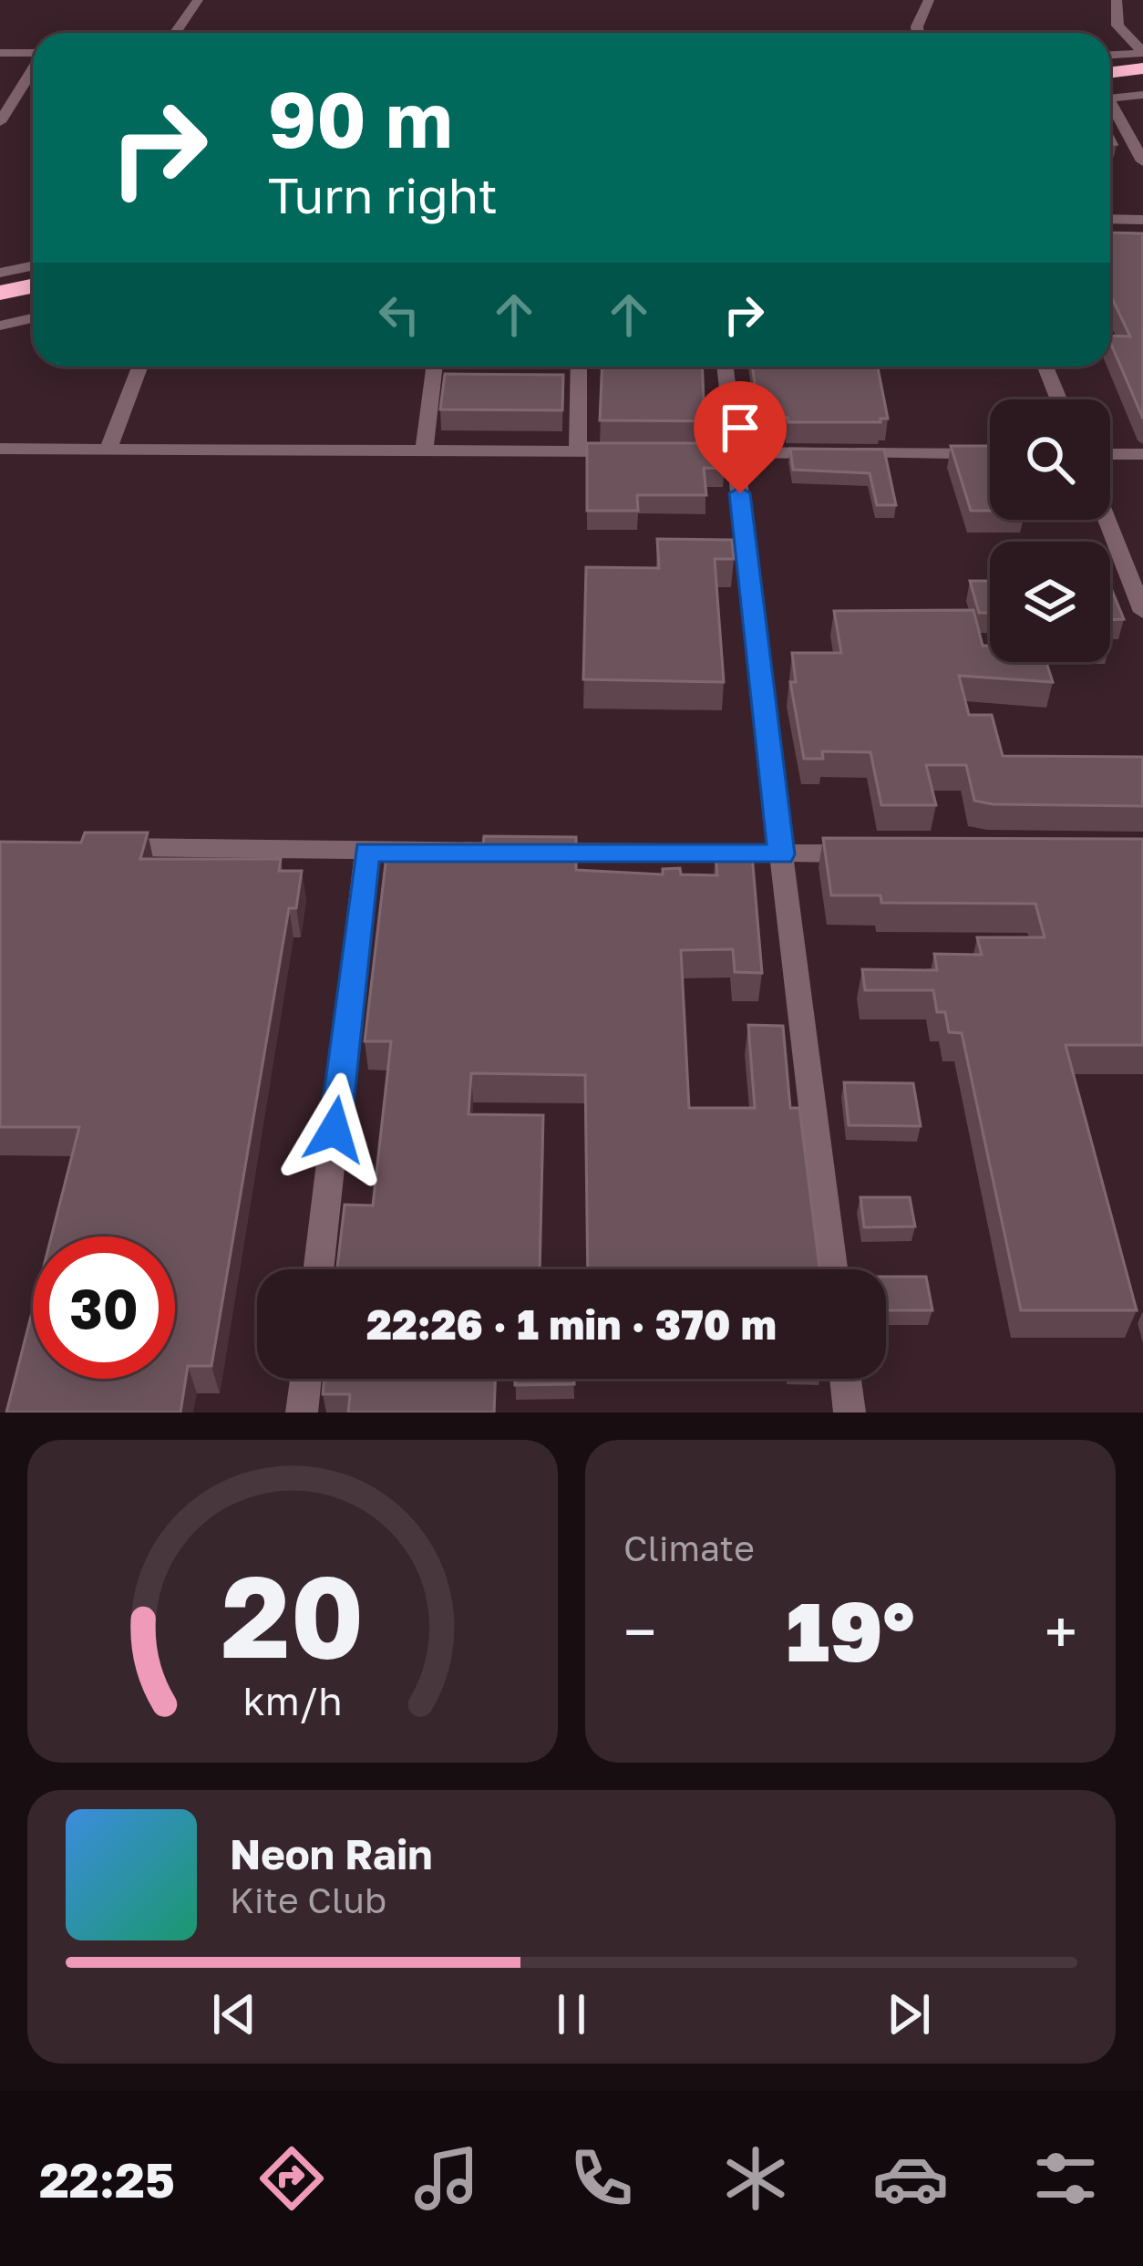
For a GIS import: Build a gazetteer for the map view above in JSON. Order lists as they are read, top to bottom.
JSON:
{
  "page": {
    "turn": ["90 m", "Turn right"],
    "limit": "30",
    "trip": "22:26 · 1 min · 370 m",
    "tile": "Climate",
    "heat": ["−", "19°", "+"],
    "song": ["Neon Rain", "Kite Club"],
    "tabs": "22:25",
    "gauge": ["20", "km/h"]
  }
}
